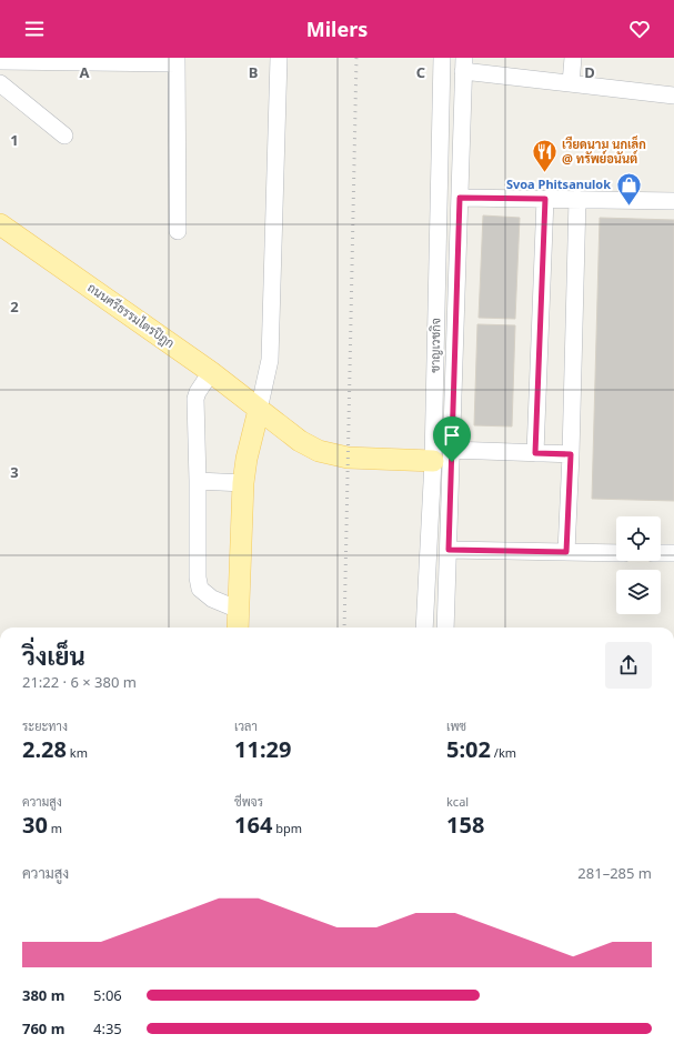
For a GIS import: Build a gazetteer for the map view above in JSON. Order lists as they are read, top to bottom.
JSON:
{
  "streets": {
    "main road": ["ถนนศรีธรรมไตรปิฎก"],
    "street": ["ชาญเวชกิจ"]
  },
  "crossings": [
    ["ถนนศรีธรรมไตรปิฎก", "ชาญเวชกิจ"]
  ],
  "places": {
    "restaurant": ["เวียดนาม นกเล็ก @ ทรัพย์อนันต์"],
    "shop": ["Svoa Phitsanulok"]
  },
  "page": {
    "header": "Milers",
    "heading": ["วิ่งเย็น", "21:22 · 6 × 380 m"],
    "stats": [
      ["ระยะทาง", "2.28 km"],
      ["เวลา", "11:29"],
      ["เพซ", "5:02 /km"],
      ["ความสูง", "30 m"],
      ["ชีพจร", "164 bpm"],
      ["kcal", "158"]
    ],
    "chart": ["ความสูง", "281–285 m"],
    "list": [
      {
        "name": "380 m",
        "note": "5:06"
      },
      {
        "name": "760 m",
        "note": "4:35"
      }
    ]
  },
  "grid": {
    "columns": [
      "A",
      "B",
      "C",
      "D"
    ],
    "rows": ["1", "2", "3"]
  }
}
